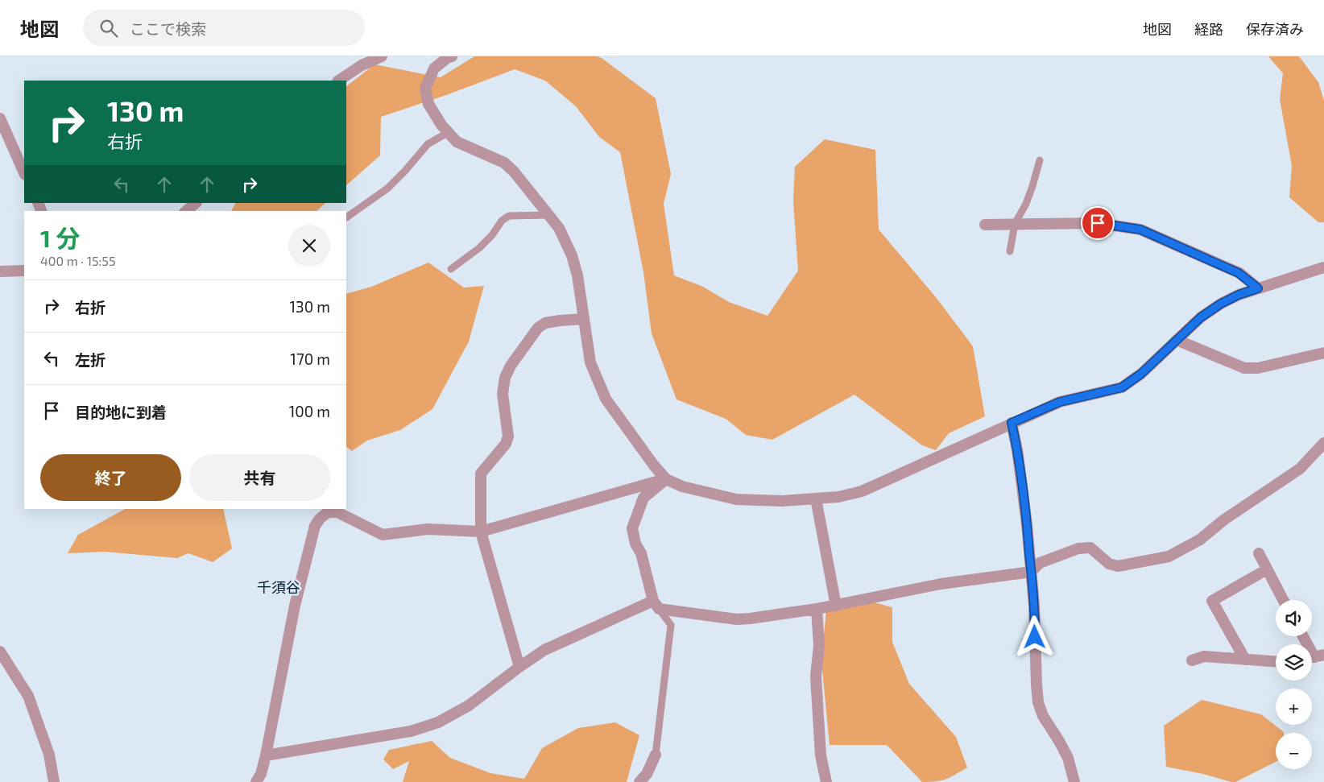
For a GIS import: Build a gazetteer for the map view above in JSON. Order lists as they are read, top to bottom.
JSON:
{
  "districts": ["千須谷"],
  "page": {
    "header": "地図",
    "search": "ここで検索",
    "nav": ["地図", "経路", "保存済み"],
    "turn": ["130 m", "右折"],
    "heading": ["1 分", "400 m · 15:55"],
    "list": [
      {
        "name": "右折",
        "value": "130 m"
      },
      {
        "name": "左折",
        "value": "170 m"
      },
      {
        "name": "目的地に到着",
        "value": "100 m"
      }
    ],
    "buttons": ["終了", "共有"],
    "map_buttons": ["+", "−"]
  }
}
